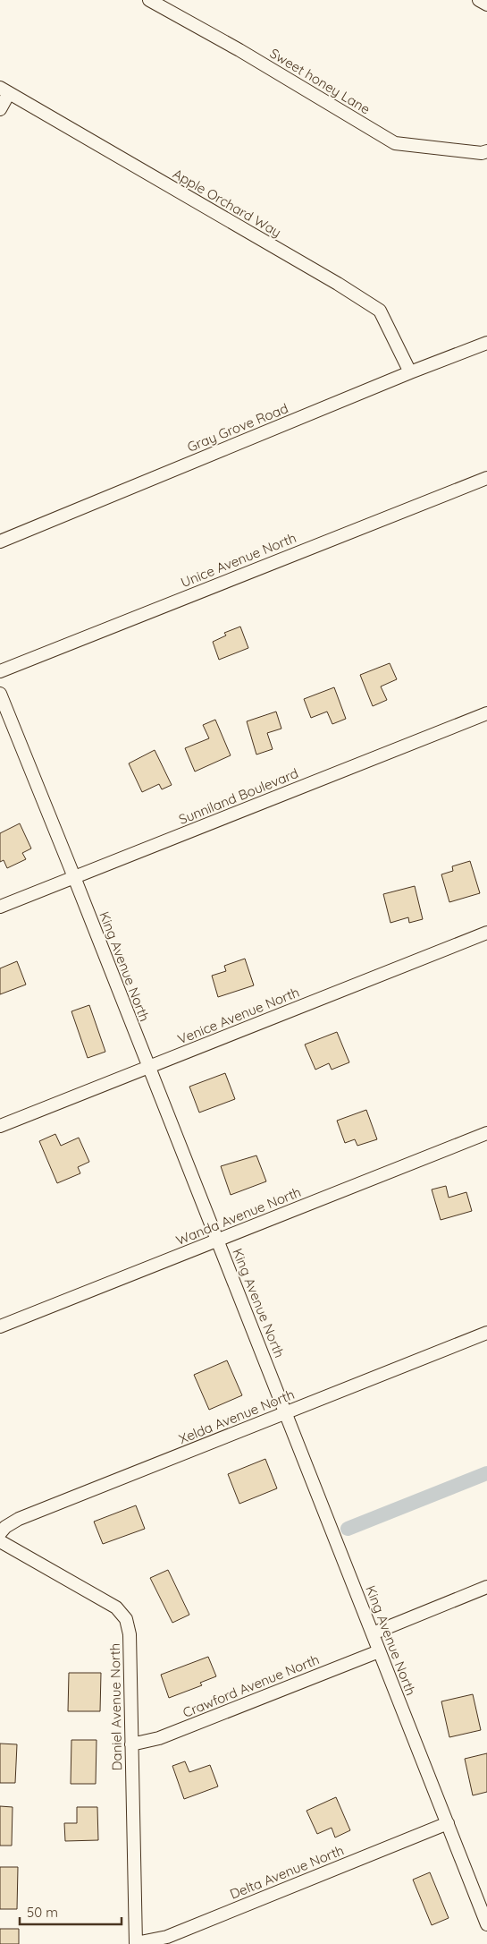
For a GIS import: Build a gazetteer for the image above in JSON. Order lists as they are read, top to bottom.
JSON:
{
  "streets": {
    "street": [
      "Sweet honey Lane",
      "Apple Orchard Way",
      "Gray Grove Road",
      "Unice Avenue North",
      "Sunniland Boulevard",
      "King Avenue North",
      "Venice Avenue North",
      "Wanda Avenue North",
      "Xelda Avenue North",
      "Crawford Avenue North",
      "Daniel Avenue North",
      "Delta Avenue North"
    ]
  },
  "crossings": [
    ["Apple Orchard Way", "Gray Grove Road"],
    ["Sunniland Boulevard", "King Avenue North"],
    ["King Avenue North", "Venice Avenue North"],
    ["King Avenue North", "Wanda Avenue North"],
    ["King Avenue North", "Xelda Avenue North"],
    ["King Avenue North", "Crawford Avenue North"],
    ["King Avenue North", "Delta Avenue North"],
    ["Crawford Avenue North", "Daniel Avenue North"],
    ["Daniel Avenue North", "Delta Avenue North"]
  ],
  "scale_bar": "50 m"
}
